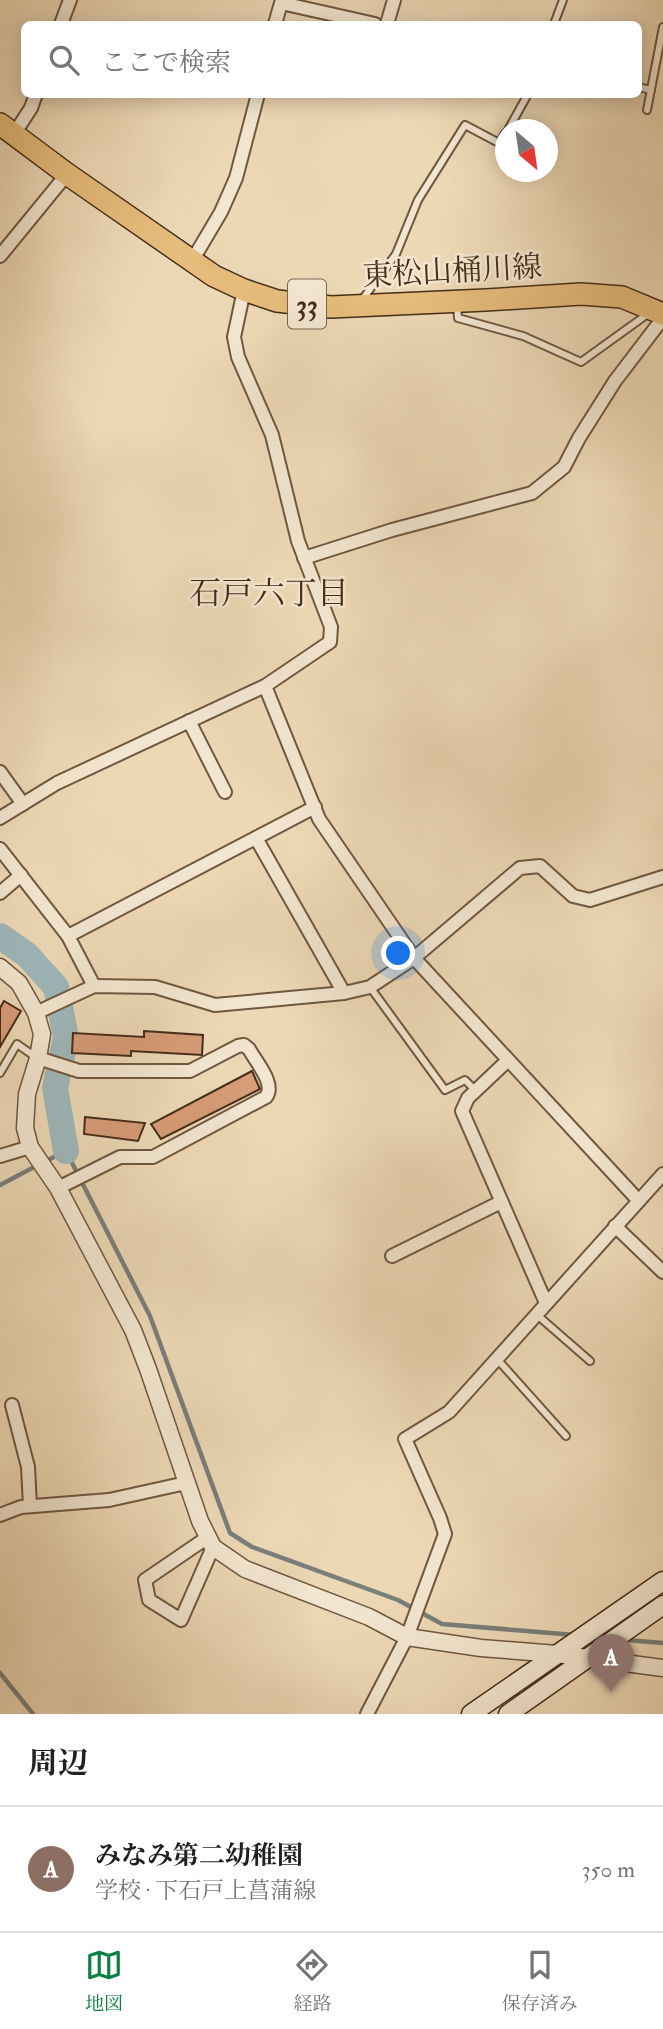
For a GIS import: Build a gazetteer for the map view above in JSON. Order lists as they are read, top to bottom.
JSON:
{
  "streets": {
    "main road": ["東松山桶川線", "33"]
  },
  "districts": ["石戸六丁目"],
  "north": "bottom right",
  "page": {
    "search": "ここで検索",
    "pins": "A",
    "heading": "周辺",
    "list": [
      {
        "mark": "A",
        "name": "みなみ第二幼稚園",
        "note": "学校 · 下石戸上菖蒲線",
        "value": "350 m"
      }
    ],
    "nav": ["地図", "経路", "保存済み"]
  }
}
